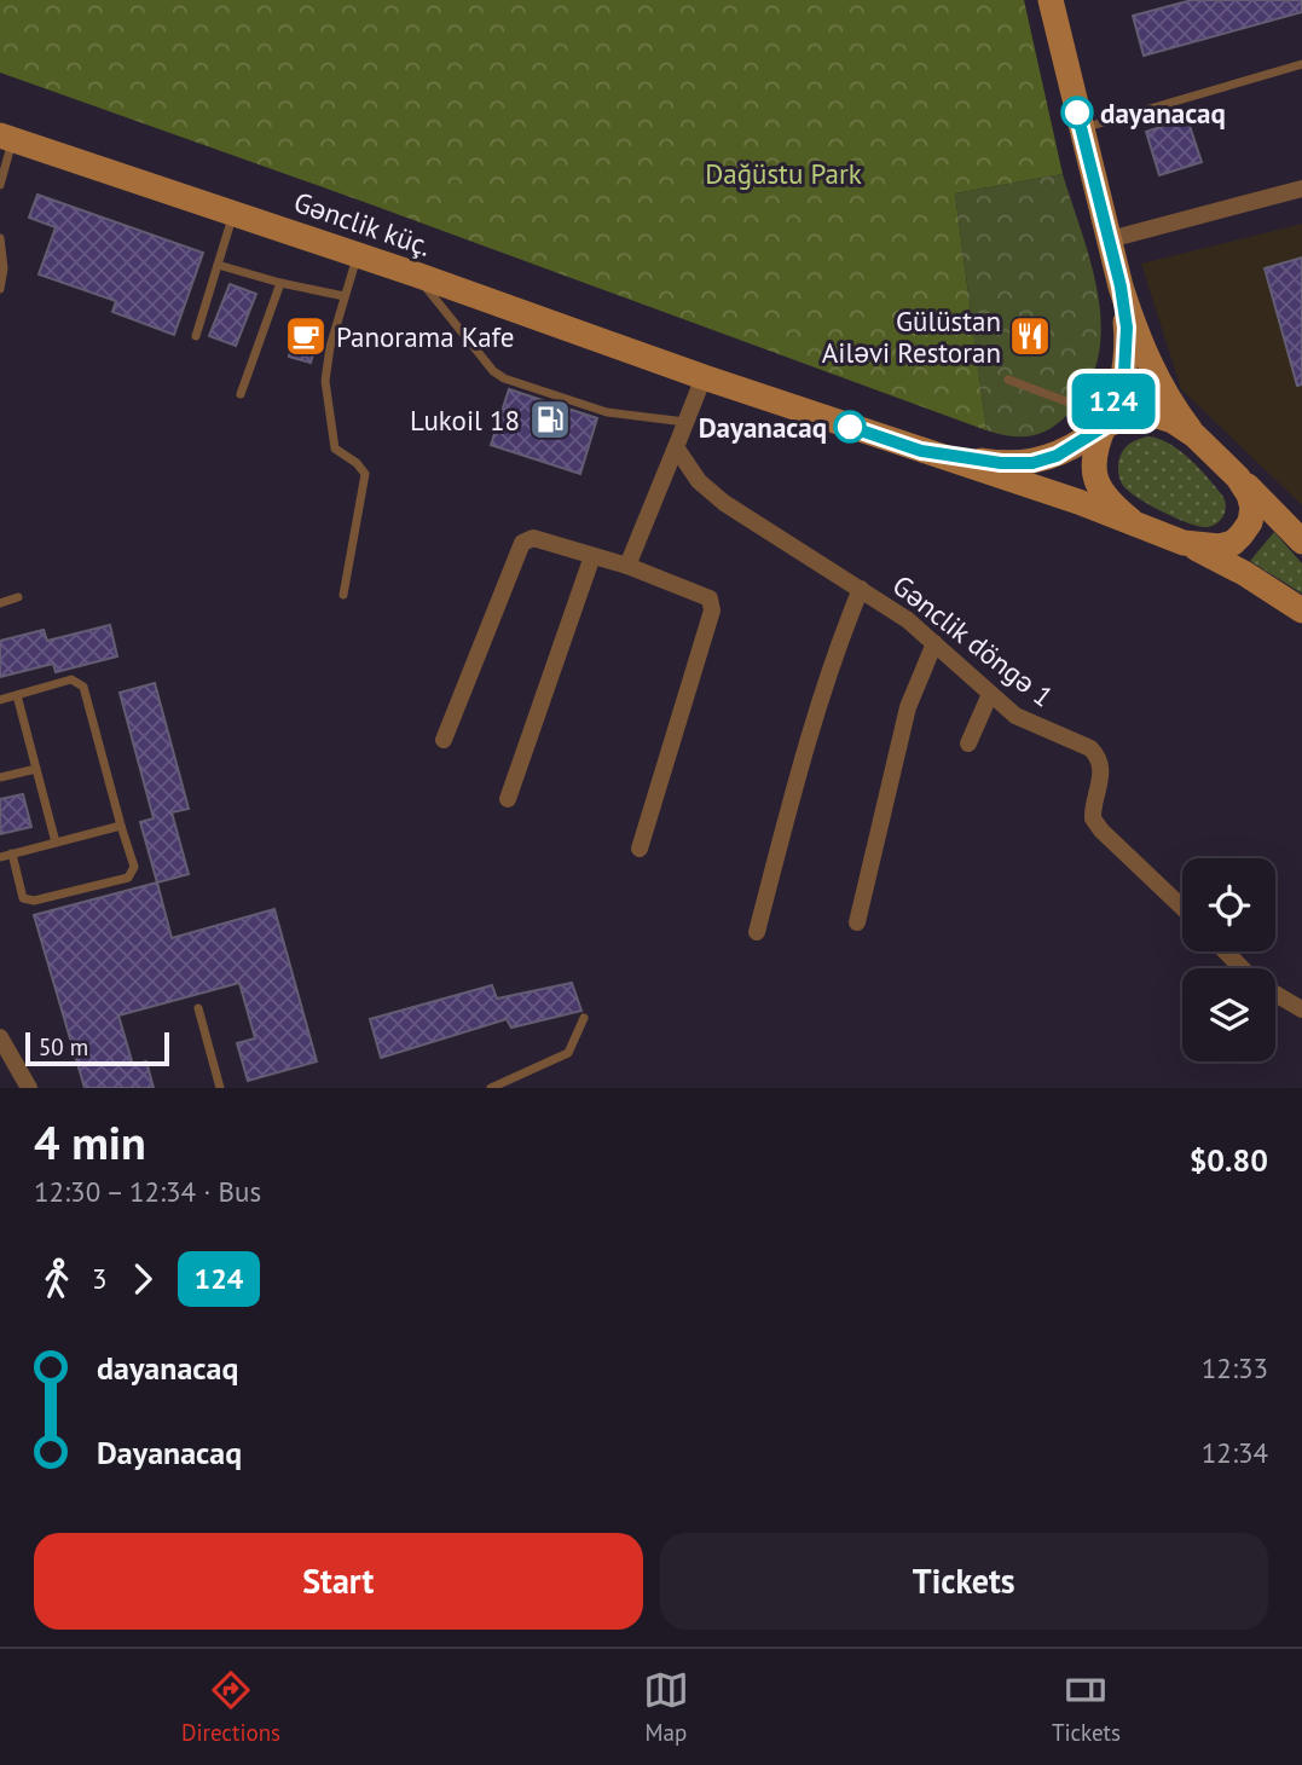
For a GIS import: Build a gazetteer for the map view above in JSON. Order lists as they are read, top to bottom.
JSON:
{
  "streets": {
    "main road": ["Gənclik küç."],
    "street": ["Gənclik döngə 1"]
  },
  "parks": ["Dağüstu Park"],
  "places": {
    "other": ["dayanacaq", "Dayanacaq"],
    "cafe": ["Panorama Kafe"],
    "restaurant": ["Gülüstan Ailəvi Restoran"],
    "fuel station": ["Lukoil 18"]
  },
  "lines": ["bus line 124"],
  "scale_bar": "50 m",
  "page": {
    "on_map": "124",
    "scale": "50 m",
    "heading": ["4 min", "12:30 – 12:34 · Bus", "$0.80"],
    "legs": ["3", "124"],
    "list": [
      {
        "name": "dayanacaq",
        "value": "12:33"
      },
      {
        "name": "Dayanacaq",
        "value": "12:34"
      }
    ],
    "buttons": ["Start", "Tickets"],
    "tabs": ["Directions", "Map", "Tickets"]
  }
}
